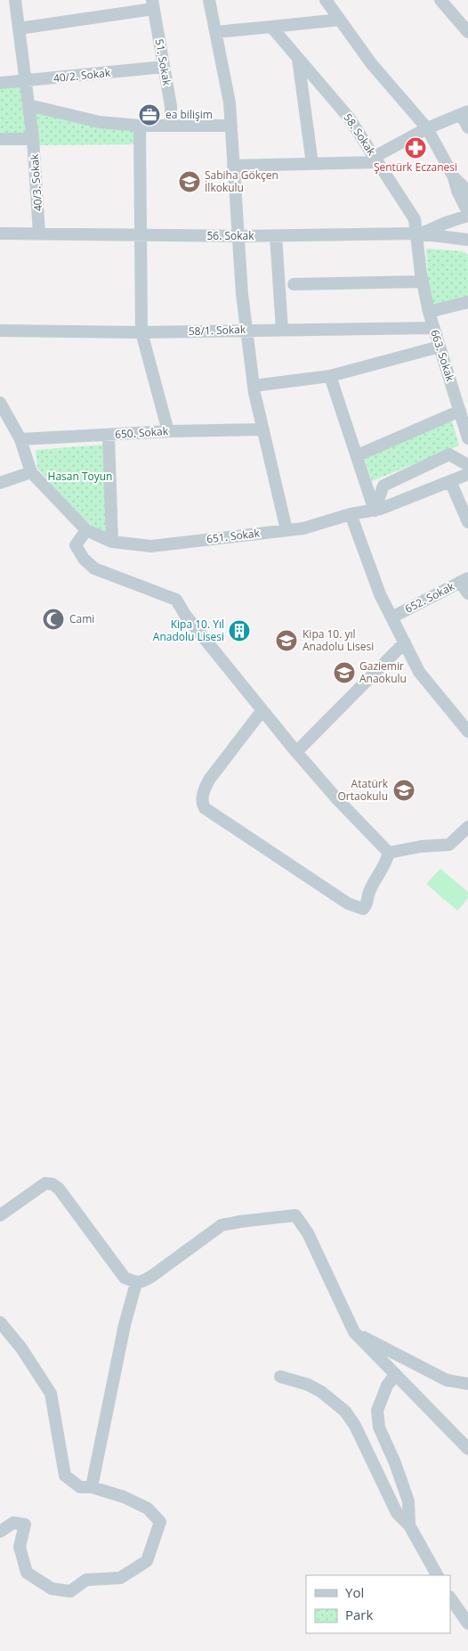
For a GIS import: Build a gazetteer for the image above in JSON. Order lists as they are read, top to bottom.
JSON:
{
  "streets": {
    "street": [
      "51. Sokak",
      "40/2. Sokak",
      "58. Sokak",
      "40/3. Sokak",
      "56. Sokak",
      "58/1. Sokak",
      "663. Sokak",
      "650. Sokak",
      "651. Sokak",
      "652. Sokak"
    ]
  },
  "crossings": [
    ["51. Sokak", "40/2. Sokak"],
    ["58. Sokak", "56. Sokak"],
    ["58. Sokak", "663. Sokak"],
    ["40/3. Sokak", "56. Sokak"],
    ["58/1. Sokak", "663. Sokak"],
    ["650. Sokak", "651. Sokak"]
  ],
  "parks": ["Hasan Toyun"],
  "places": {
    "office": ["ea bilişim"],
    "pharmacy": ["Şentürk Eczanesi"],
    "school or university": [
      "Sabiha Gökçen İlkokulu",
      "Kipa 10. yıl Anadolu Lisesi",
      "Gaziemir Anaokulu",
      "Atatürk Ortaokulu"
    ],
    "mosque": ["Cami"],
    "building": ["Kipa 10. Yıl Anadolu Lisesi"]
  },
  "legend": ["Yol", "Park"]
}
